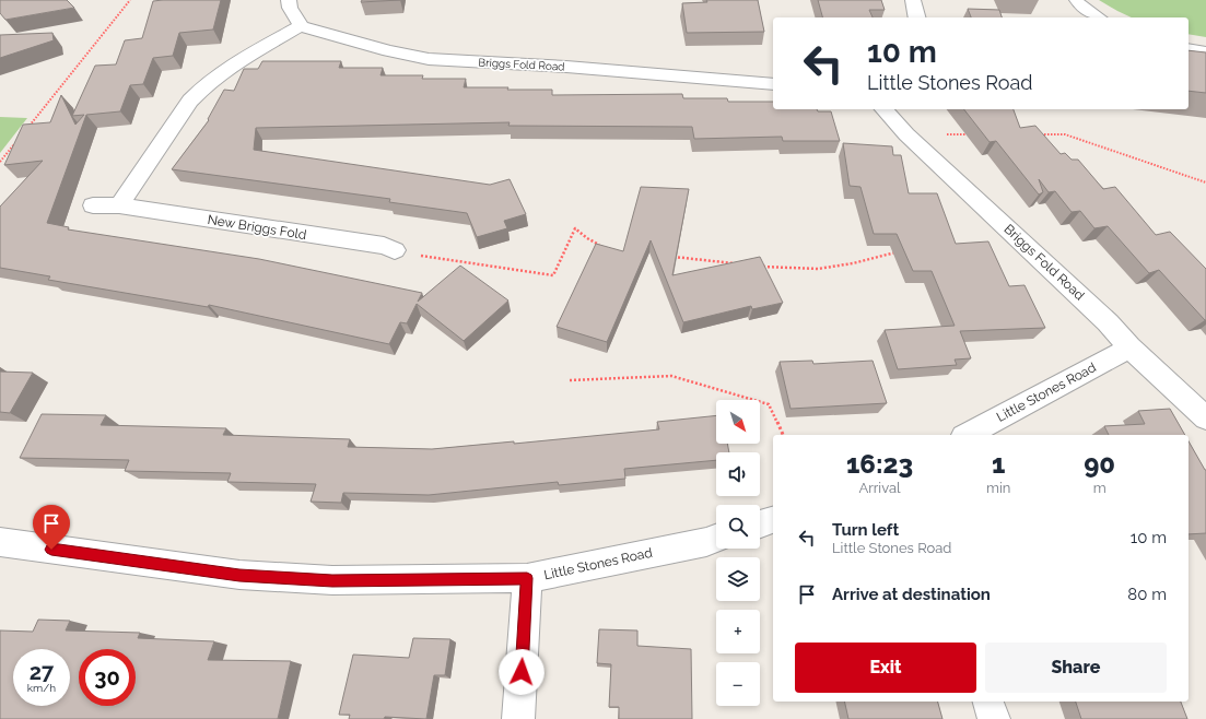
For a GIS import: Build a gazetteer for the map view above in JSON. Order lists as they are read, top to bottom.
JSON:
{
  "streets": {
    "street": ["Briggs Fold Road", "New Briggs Fold", "Little Stones Road"]
  },
  "crossings": [
    ["Briggs Fold Road", "Little Stones Road"]
  ],
  "north": "bottom right",
  "page": {
    "turn": ["10 m", "Little Stones Road"],
    "map_buttons": ["+", "−"],
    "eta": [
      "16:23",
      "Arrival",
      "1",
      "min",
      "90",
      "m"
    ],
    "list": [
      {
        "name": "Turn left",
        "note": "Little Stones Road",
        "value": "10 m"
      },
      {
        "name": "Arrive at destination",
        "value": "80 m"
      }
    ],
    "buttons": ["Exit", "Share"],
    "speed": "27 km/h",
    "limit": "30"
  }
}
